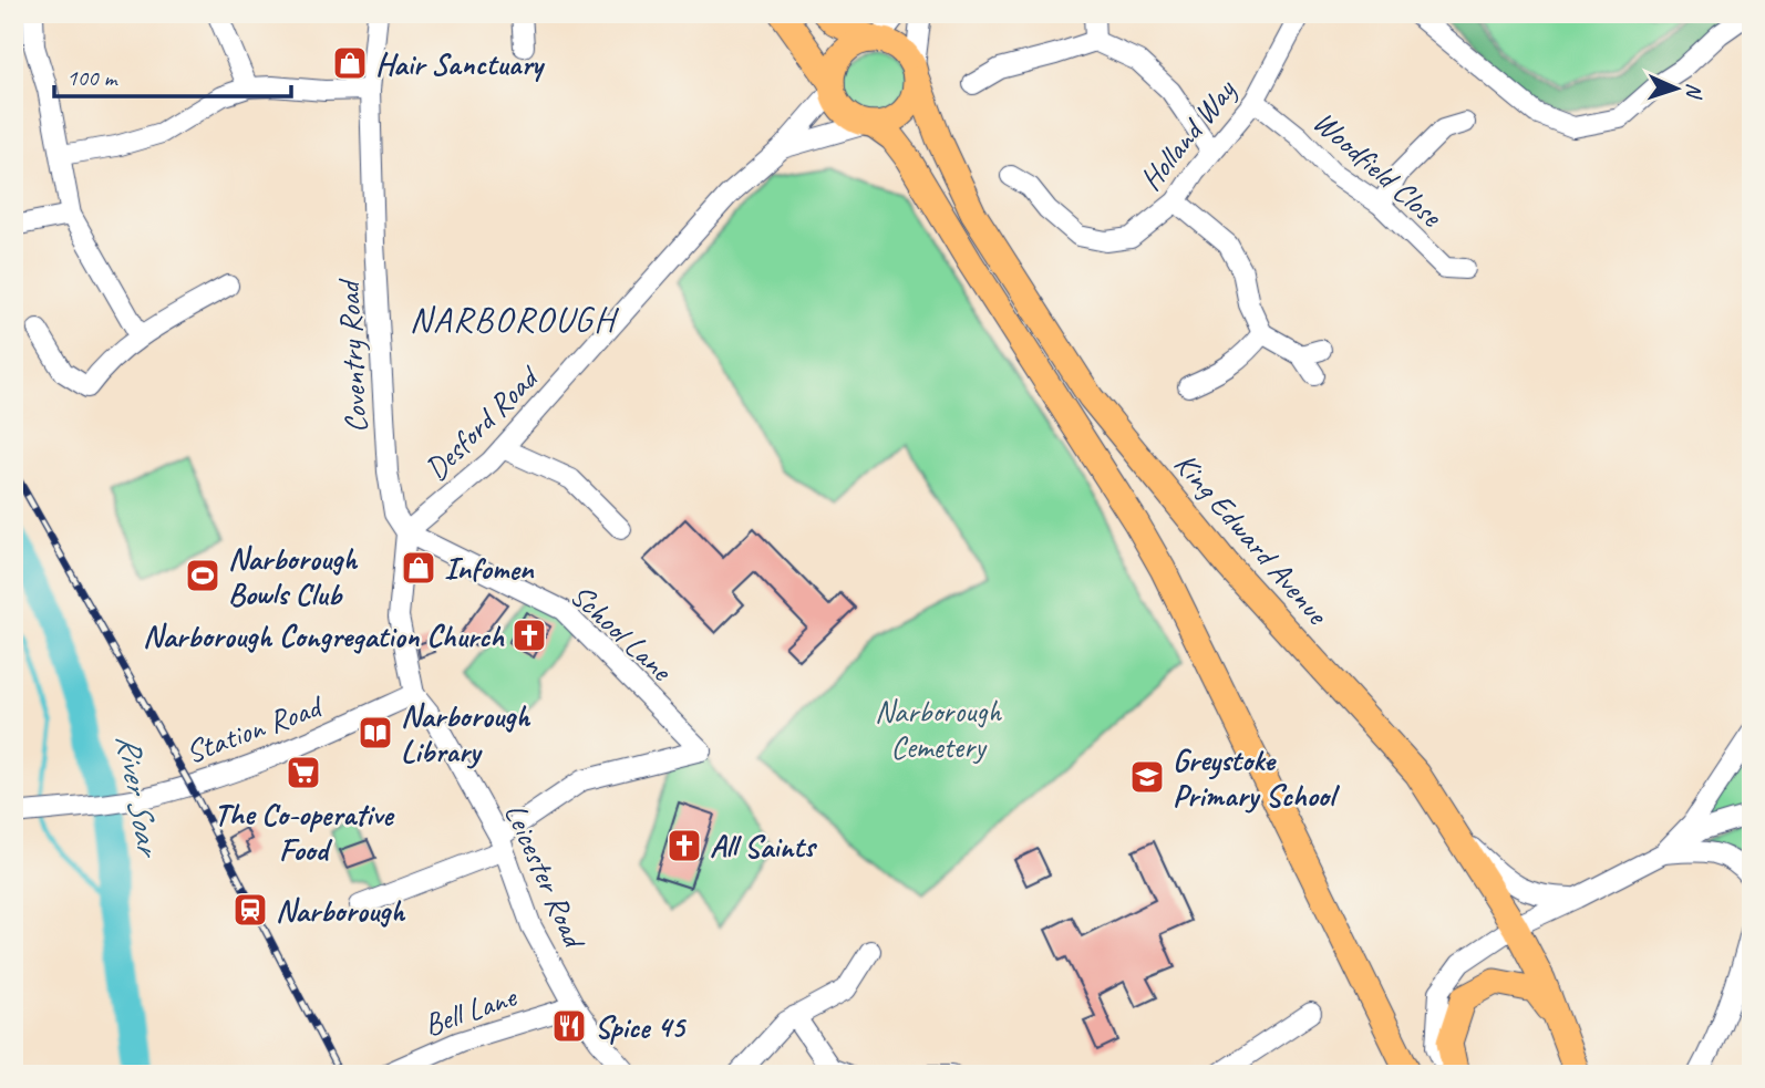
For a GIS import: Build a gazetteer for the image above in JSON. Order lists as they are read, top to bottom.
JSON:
{
  "streets": {
    "main road": ["King Edward Avenue"],
    "street": [
      "Holland Way",
      "Woodfield Close",
      "Coventry Road",
      "Desford Road",
      "School Lane",
      "Station Road",
      "Leicester Road",
      "Bell Lane"
    ]
  },
  "crossings": [
    ["Holland Way", "Woodfield Close"],
    ["Coventry Road", "Desford Road"],
    ["Coventry Road", "School Lane"],
    ["Coventry Road", "Station Road"],
    ["Coventry Road", "Leicester Road"],
    ["Desford Road", "King Edward Avenue"],
    ["Desford Road", "School Lane"],
    ["School Lane", "Leicester Road"],
    ["Station Road", "Leicester Road"],
    ["Leicester Road", "Bell Lane"]
  ],
  "districts": ["NARBOROUGH"],
  "water": ["River Soar"],
  "parks": ["Narborough Cemetery"],
  "places": {
    "shop": ["Hair Sanctuary", "Infomen"],
    "sports": ["Narborough Bowls Club"],
    "church": ["Narborough Congregation Church", "All Saints"],
    "library": ["Narborough Library"],
    "supermarket": ["The Co-operative Food"],
    "school or university": ["Greystoke Primary School"],
    "station": ["Narborough"],
    "restaurant": ["Spice 45"]
  },
  "scale_bar": "100 m",
  "north": "right"
}
